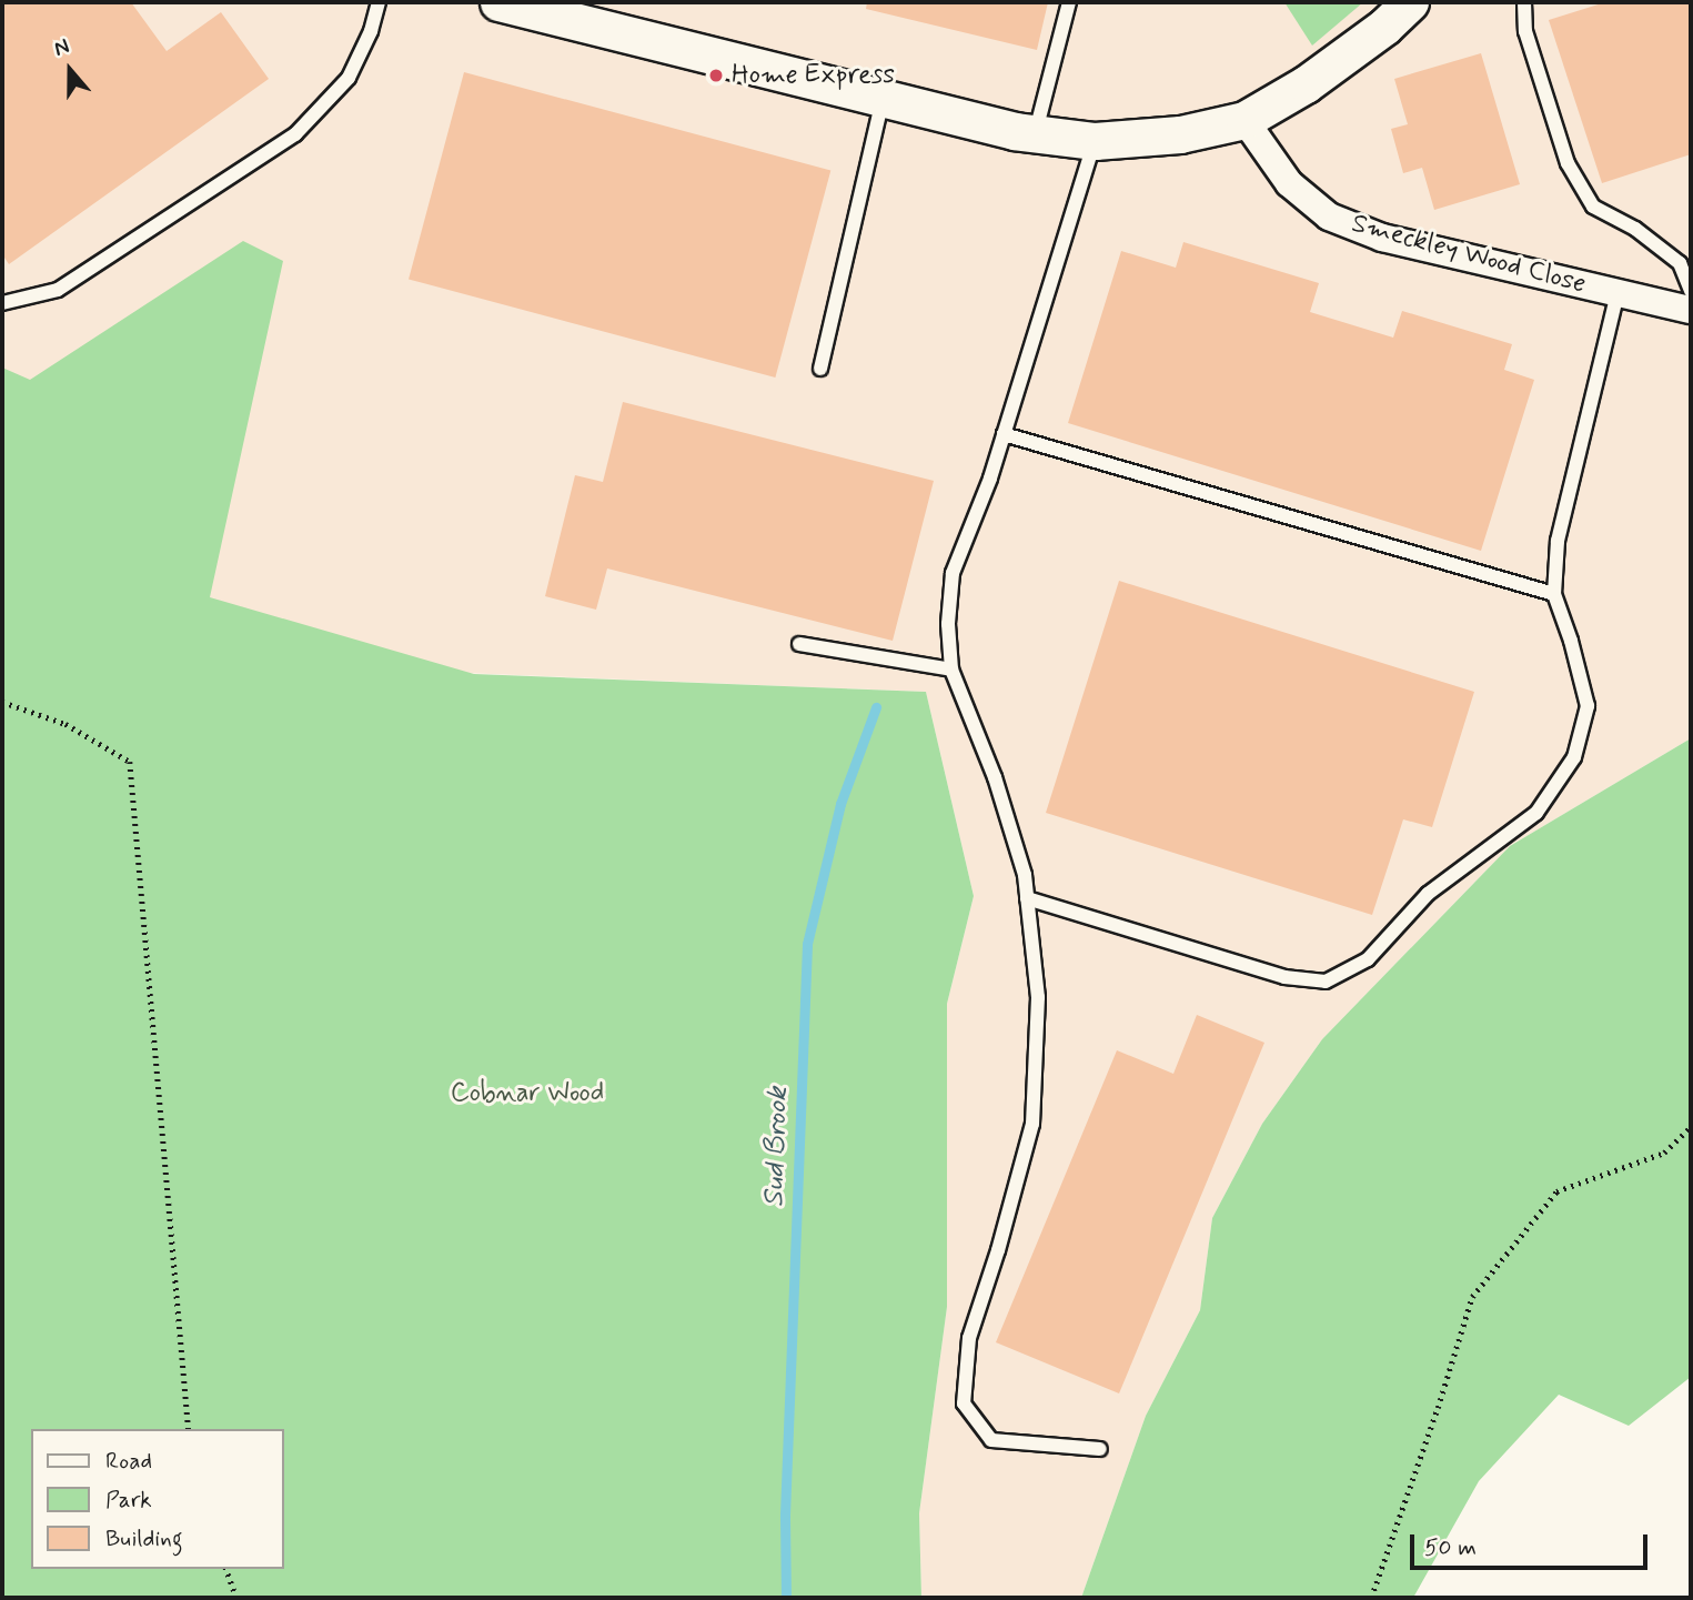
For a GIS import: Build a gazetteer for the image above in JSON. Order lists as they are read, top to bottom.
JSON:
{
  "streets": {
    "street": ["Smeckley Wood Close"]
  },
  "water": ["Sud Brook"],
  "parks": ["Cobnar Wood"],
  "places": ["Home Express"],
  "legend": ["Road", "Park", "Building"],
  "scale_bar": "50 m",
  "north": "top"
}
